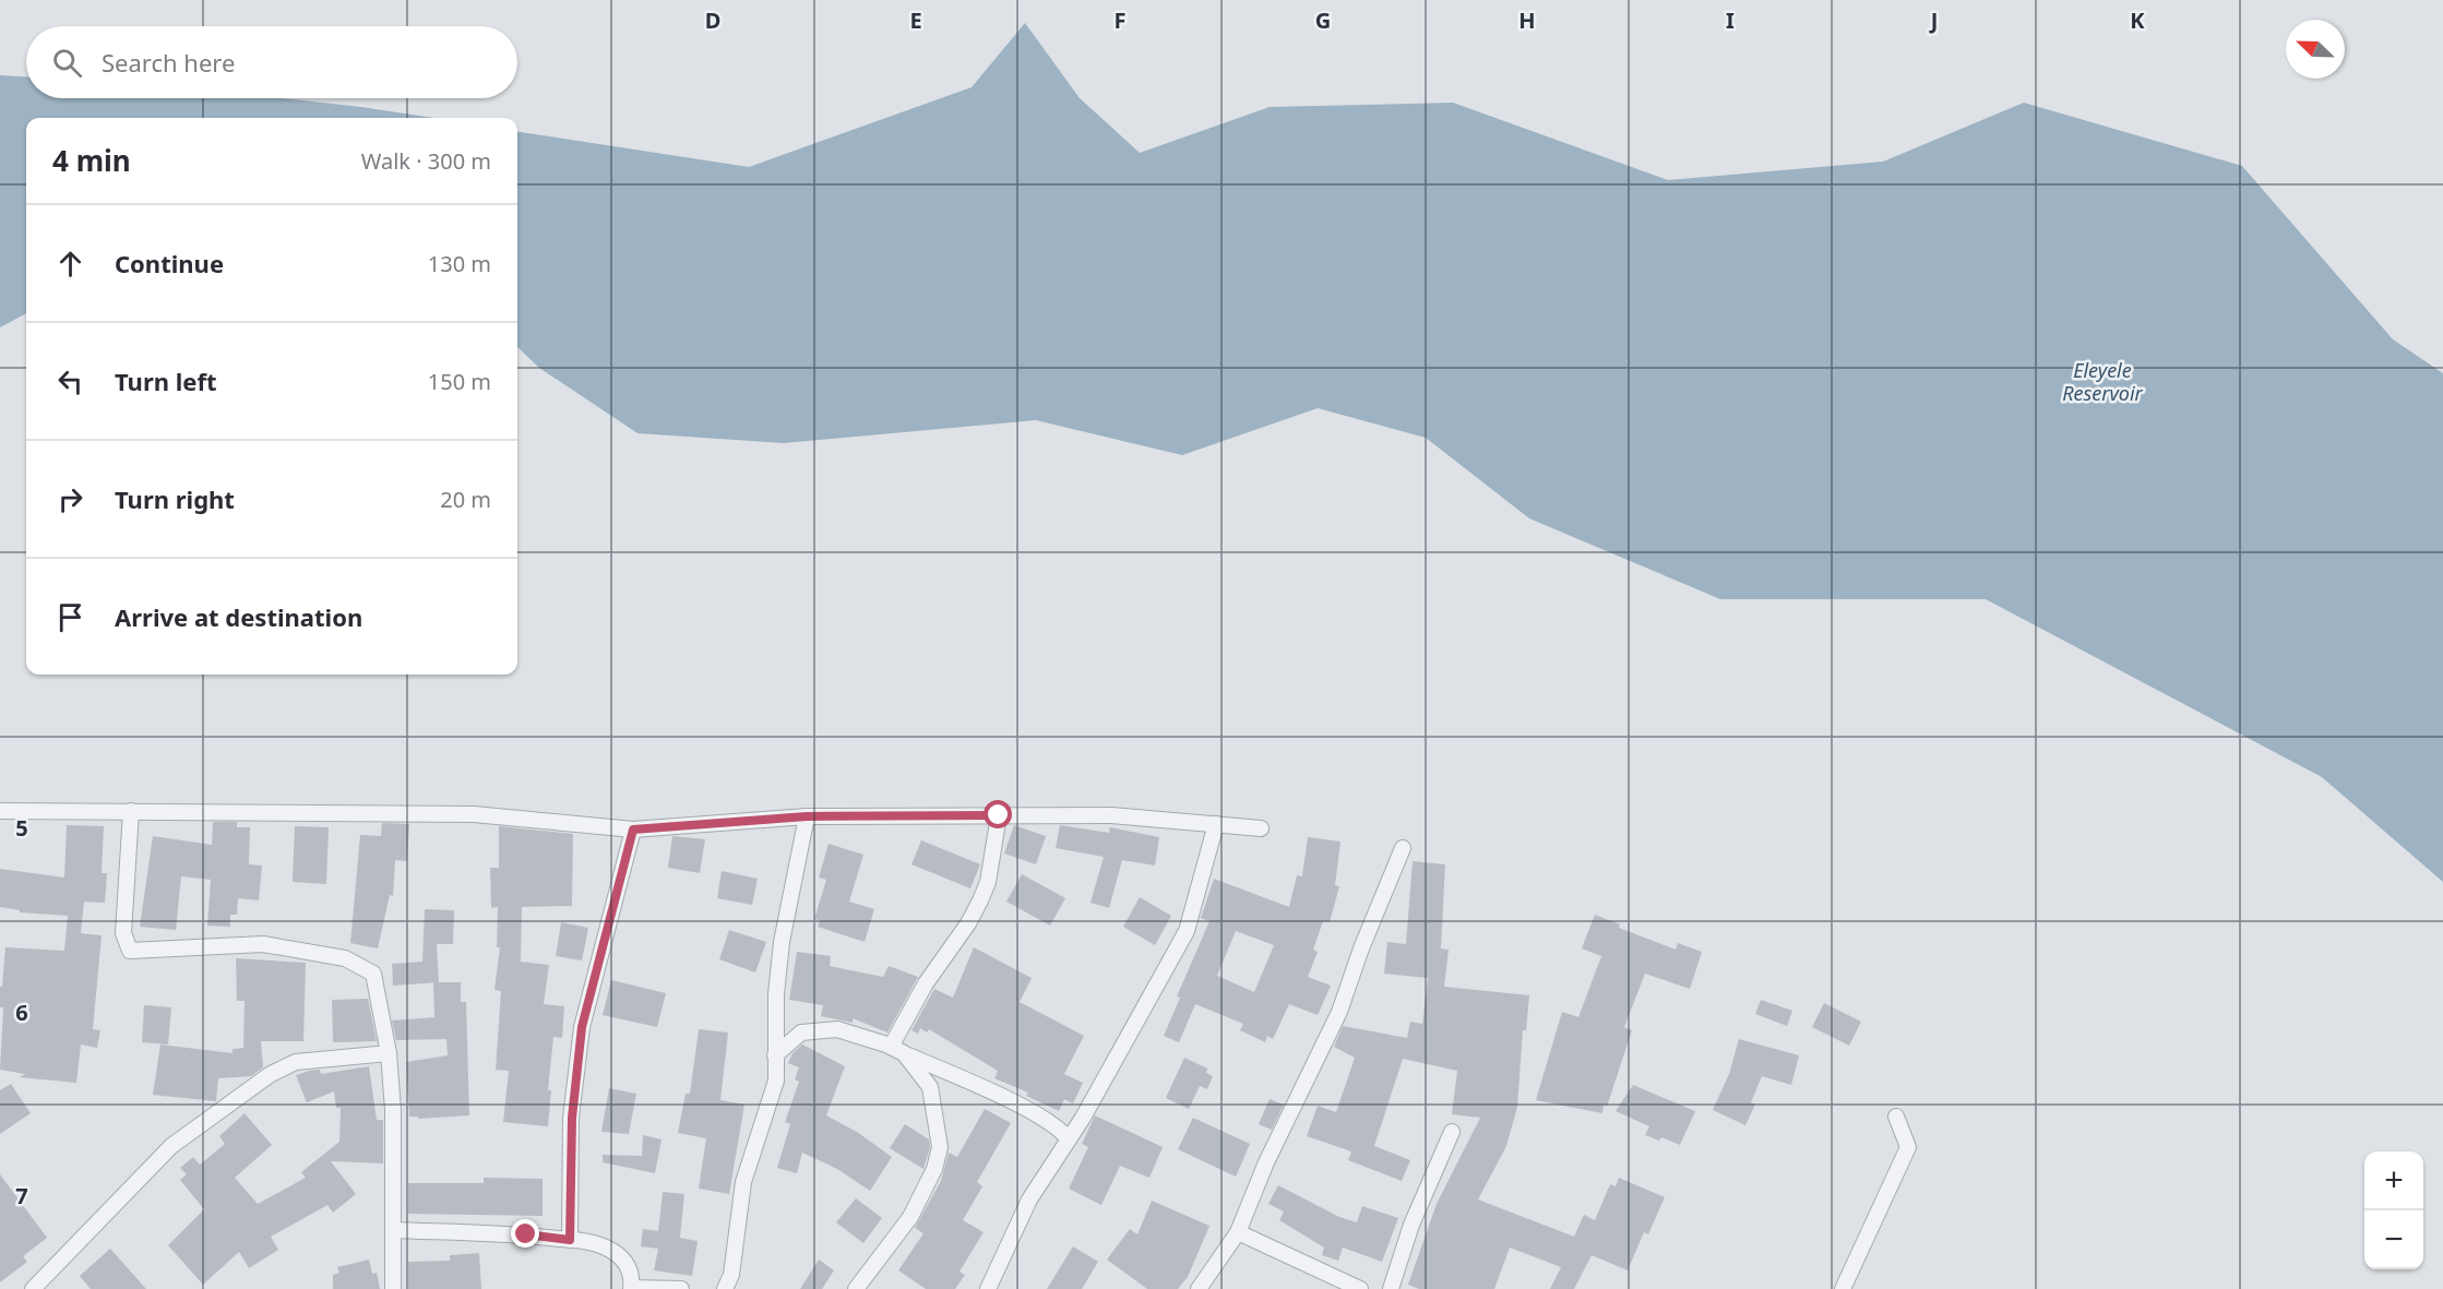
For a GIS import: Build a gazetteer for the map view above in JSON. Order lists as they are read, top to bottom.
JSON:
{
  "water": ["Eleyele Reservoir"],
  "north": "top left",
  "page": {
    "search": "Search here",
    "heading": ["4 min", "Walk · 300 m"],
    "list": [
      ["Continue", "130 m"],
      ["Turn left", "150 m"],
      ["Turn right", "20 m"],
      "Arrive at destination"
    ],
    "map_buttons": ["+", "−"]
  },
  "grid": {
    "columns": [
      "D",
      "E",
      "F",
      "G",
      "H",
      "I",
      "J",
      "K"
    ],
    "rows": ["5", "6", "7"]
  }
}
